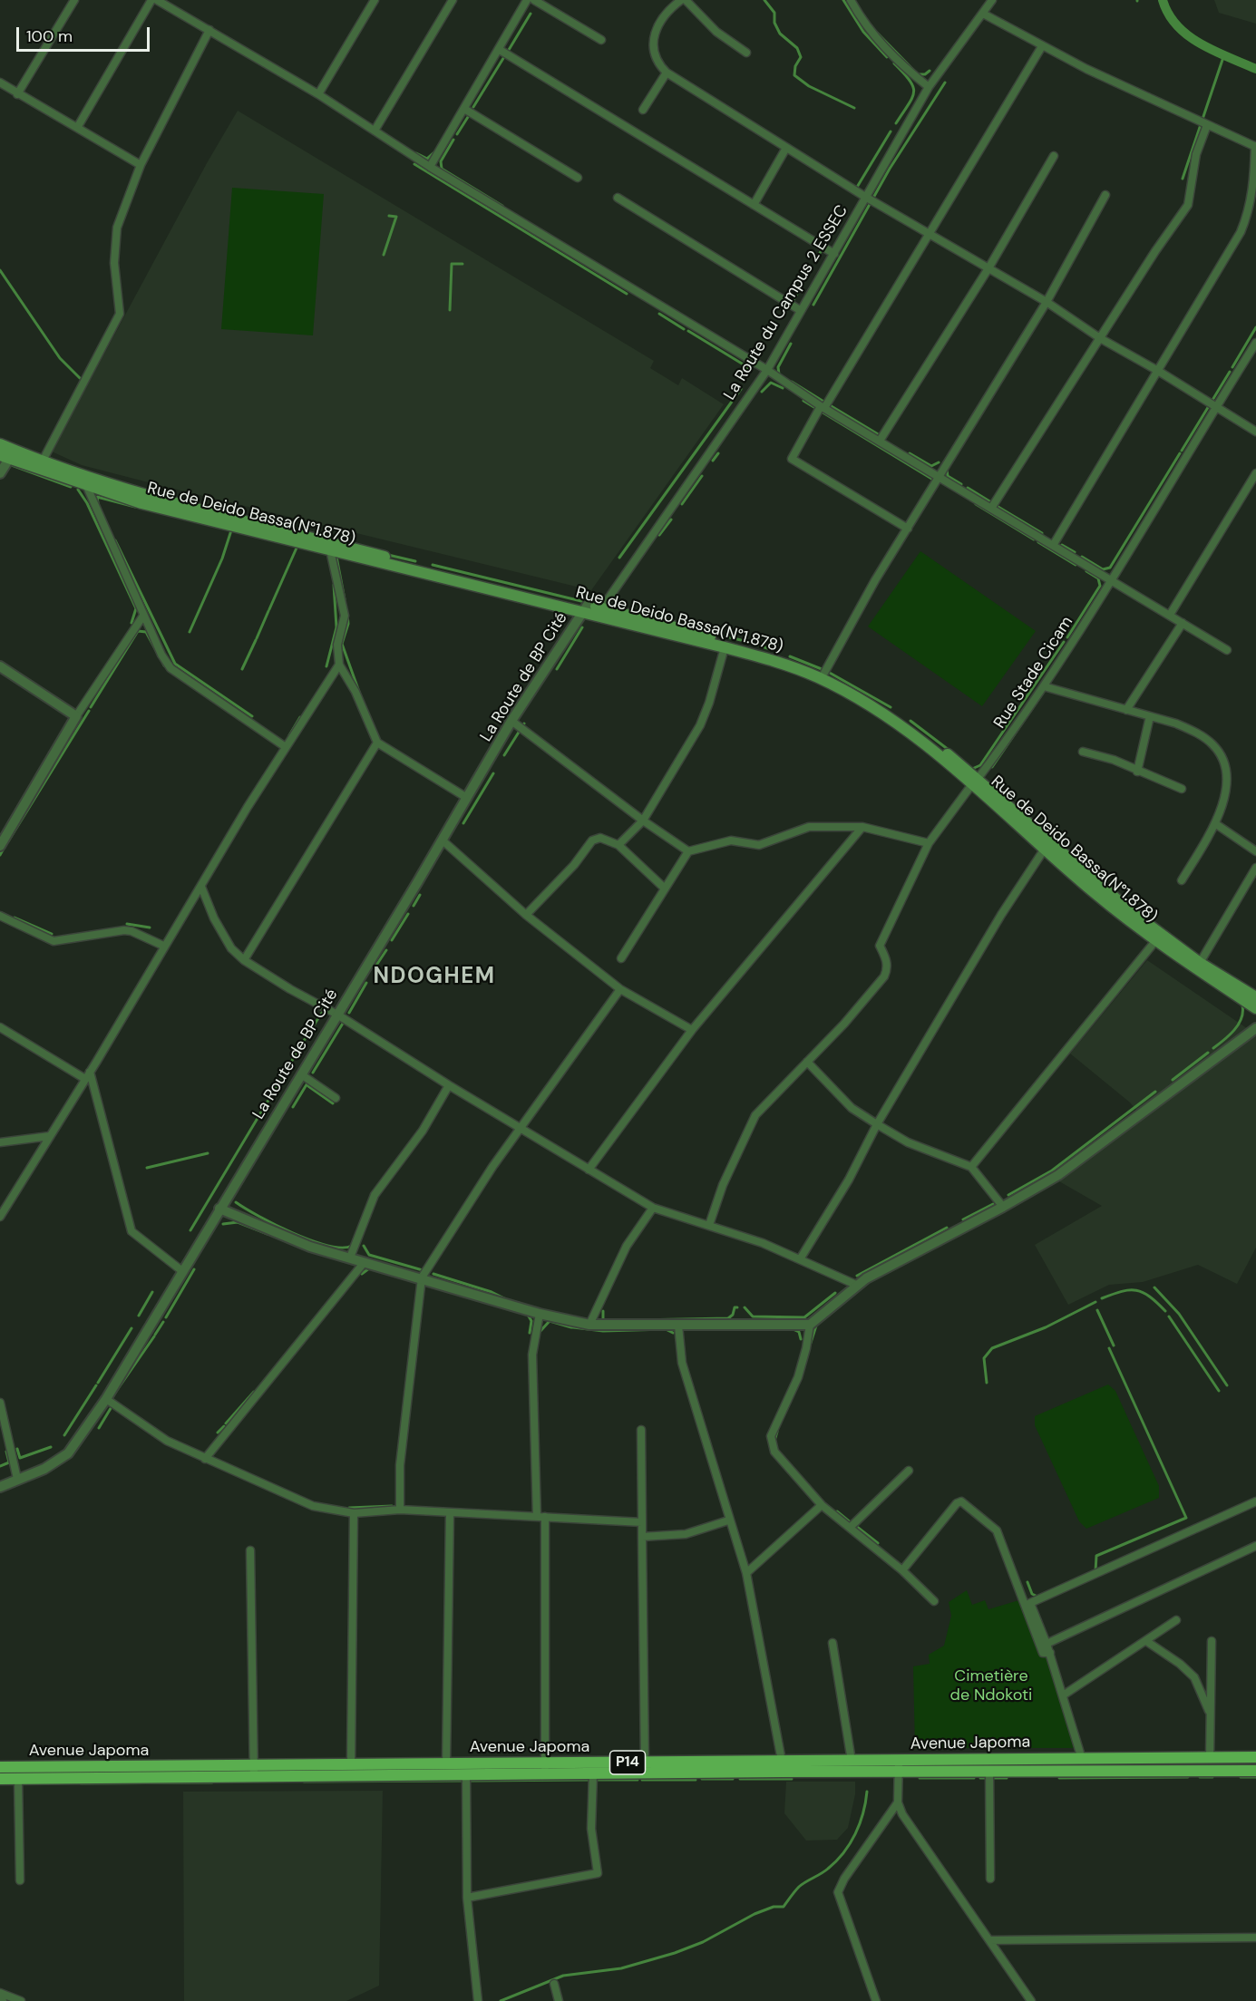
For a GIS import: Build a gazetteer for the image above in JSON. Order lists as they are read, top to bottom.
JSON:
{
  "streets": {
    "main road": ["Rue de Deido Bassa(N°1.878)", "Avenue Japoma", "P14"],
    "street": ["La Route du Campus 2 ESSEC", "Rue Stade Cicam", "La Route de BP Cité"]
  },
  "crossings": [
    ["La Route du Campus 2 ESSEC", "Rue de Deido Bassa(N°1.878)"],
    ["Rue de Deido Bassa(N°1.878)", "Rue Stade Cicam"],
    ["Rue de Deido Bassa(N°1.878)", "La Route de BP Cité"]
  ],
  "districts": ["NDOGHEM"],
  "parks": ["Cimetière de Ndokoti"],
  "scale_bar": "100 m"
}
